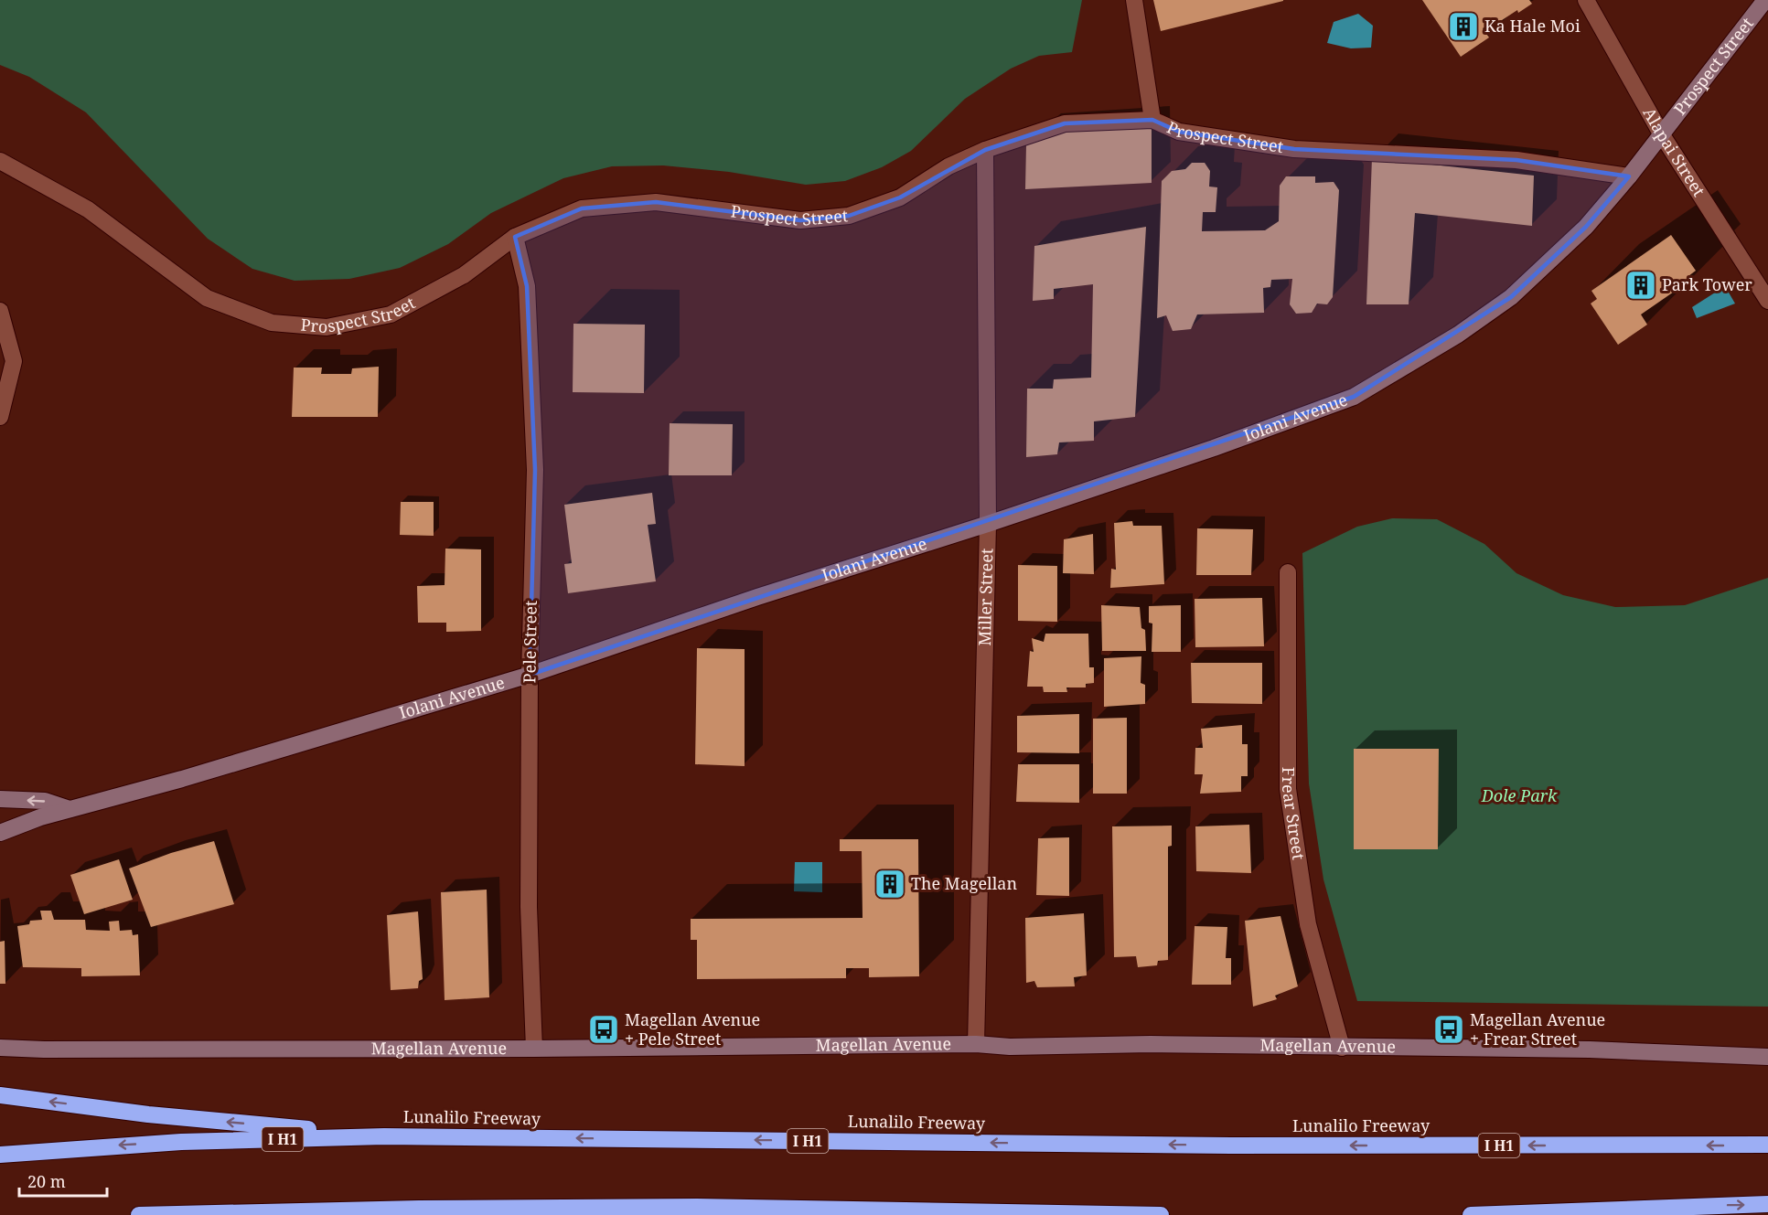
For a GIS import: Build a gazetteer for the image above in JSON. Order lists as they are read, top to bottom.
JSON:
{
  "streets": {
    "highway": ["Lunalilo Freeway", "I H1"],
    "main road": ["Prospect Street", "Iolani Avenue", "Magellan Avenue"],
    "street": [
      "Alapai Street",
      "Miller Street",
      "Pele Street",
      "Frear Street"
    ]
  },
  "crossings": [
    ["Prospect Street", "Alapai Street"],
    ["Prospect Street", "Iolani Avenue"],
    ["Prospect Street", "Miller Street"],
    ["Prospect Street", "Pele Street"],
    ["Alapai Street", "Iolani Avenue"],
    ["Iolani Avenue", "Miller Street"],
    ["Iolani Avenue", "Pele Street"],
    ["Miller Street", "Magellan Avenue"],
    ["Pele Street", "Magellan Avenue"],
    ["Frear Street", "Magellan Avenue"]
  ],
  "parks": ["Dole Park"],
  "places": {
    "building": ["Ka Hale Moi", "Park Tower", "The Magellan"],
    "bus stop": ["Magellan Avenue + Pele Street", "Magellan Avenue + Frear Street"]
  },
  "scale_bar": "20 m"
}
